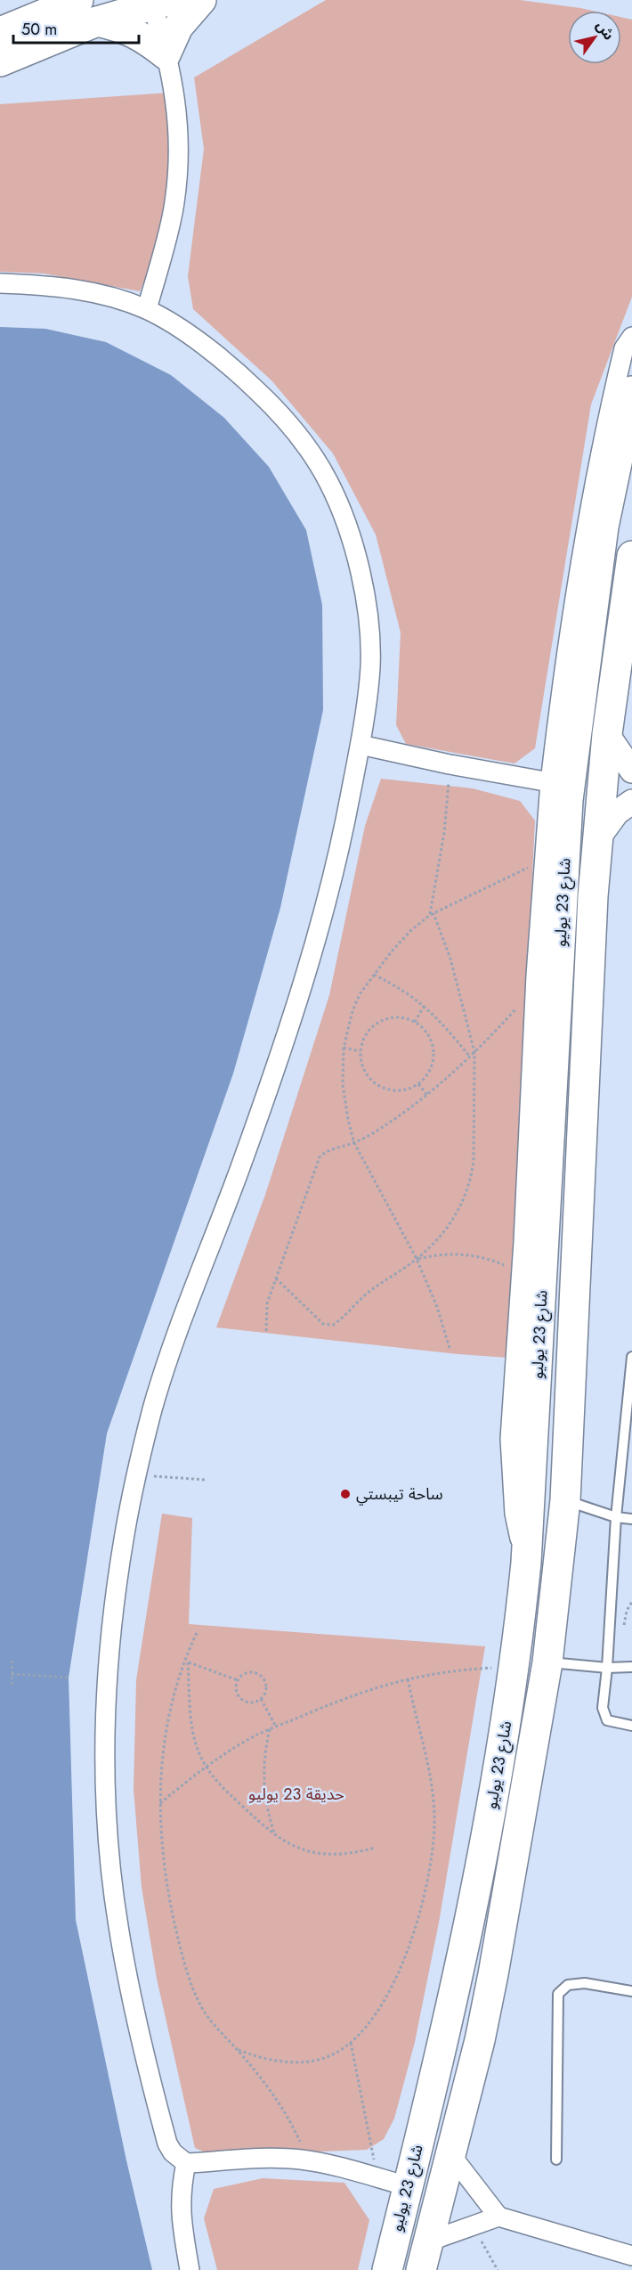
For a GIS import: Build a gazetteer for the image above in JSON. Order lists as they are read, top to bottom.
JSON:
{
  "streets": {
    "main road": ["شارع 23 يوليو"]
  },
  "parks": ["حديقة 23 يوليو"],
  "places": ["ساحة تيبستي"],
  "scale_bar": "50 m",
  "north": "top right"
}
